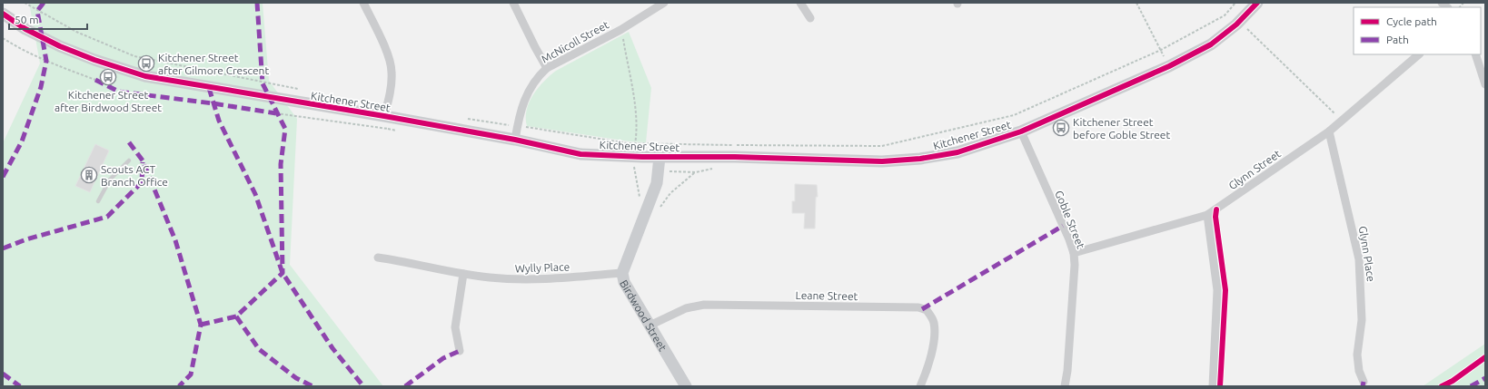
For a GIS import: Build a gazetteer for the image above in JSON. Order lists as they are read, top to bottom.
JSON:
{
  "streets": {
    "street": [
      "McNicoll Street",
      "Kitchener Street",
      "Glynn Street",
      "Goble Street",
      "Glynn Place",
      "Wylly Place",
      "Leane Street",
      "Birdwood Street"
    ]
  },
  "crossings": [
    ["McNicoll Street", "Kitchener Street"],
    ["Kitchener Street", "Goble Street"],
    ["Kitchener Street", "Birdwood Street"],
    ["Glynn Street", "Goble Street"],
    ["Glynn Street", "Glynn Place"],
    ["Wylly Place", "Birdwood Street"],
    ["Leane Street", "Birdwood Street"]
  ],
  "places": {
    "bus stop": ["Kitchener Street after Gilmore Crescent", "Kitchener Street after Birdwood Street", "Kitchener Street before Goble Street"],
    "building": ["Scouts ACT Branch Office"]
  },
  "legend": ["Cycle path", "Path"],
  "scale_bar": "50 m"
}
